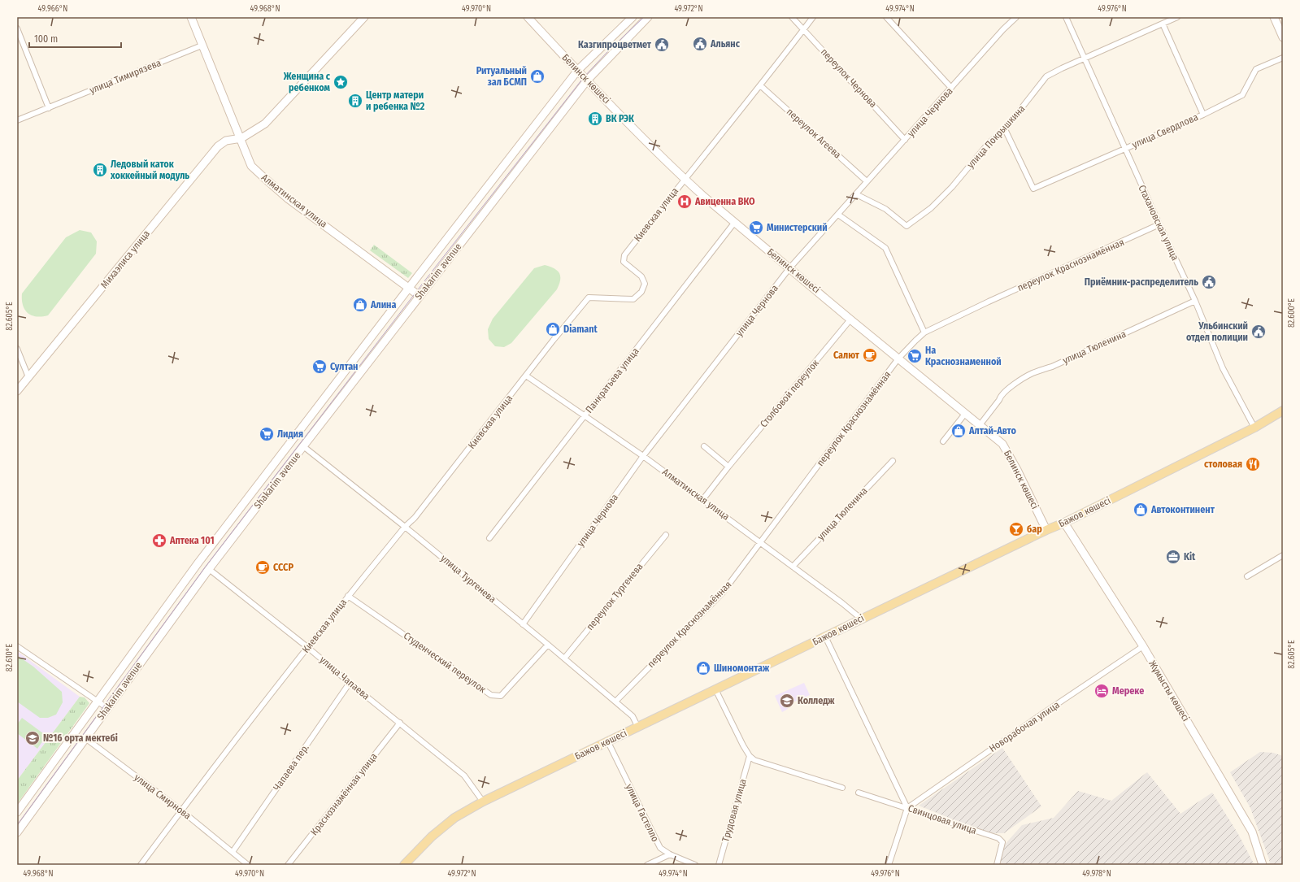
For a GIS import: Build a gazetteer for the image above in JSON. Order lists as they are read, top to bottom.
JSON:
{
  "streets": {
    "main road": [
      "Белинск көшесі",
      "Алматинская улица",
      "Михаэлиса улица",
      "Shakarim avenue",
      "Бажов көшесі",
      "улица Тургенева",
      "улица Чапаева",
      "Жұмысты көшесі",
      "улица Смирнова"
    ],
    "street": [
      "улица Тимирязева",
      "переулок Чернова",
      "улица Чернова",
      "улица Свердлова",
      "переулок Агеева",
      "улица Покрышкина",
      "Киевская улица",
      "Стахановская улица",
      "переулок Краснознамённая",
      "улица Тюленина",
      "Панкратьева улица",
      "Столбовой переулок",
      "переулок Тургенева",
      "Студенческий переулок",
      "Новорабочая улица",
      "Чапаева пер.",
      "Краснознамённая улица",
      "Трудовая улица",
      "улица Гастелло",
      "Свинцовая улица"
    ]
  },
  "crossings": [
    ["улица Тимирязева", "Алматинская улица"],
    ["переулок Чернова", "улица Чернова"],
    ["переулок Чернова", "Киевская улица"],
    ["Белинск көшесі", "улица Чернова"],
    ["Белинск көшесі", "Киевская улица"],
    ["Белинск көшесі", "переулок Краснознамённая"],
    ["Белинск көшесі", "Shakarim avenue"],
    ["Белинск көшесі", "улица Тюленина"],
    ["Белинск көшесі", "Панкратьева улица"],
    ["Белинск көшесі", "Столбовой переулок"],
    ["Белинск көшесі", "Бажов көшесі"],
    ["улица Чернова", "переулок Агеева"],
    ["улица Чернова", "улица Покрышкина"],
    ["улица Чернова", "Алматинская улица"],
    ["улица Чернова", "улица Тургенева"],
    ["улица Свердлова", "улица Покрышкина"],
    ["улица Свердлова", "Стахановская улица"],
    ["переулок Агеева", "Киевская улица"],
    ["улица Покрышкина", "Стахановская улица"],
    ["Алматинская улица", "Киевская улица"],
    ["Алматинская улица", "Михаэлиса улица"],
    ["Алматинская улица", "переулок Краснознамённая"],
    ["Алматинская улица", "Shakarim avenue"],
    ["Алматинская улица", "улица Тюленина"],
    ["Алматинская улица", "Панкратьева улица"],
    ["Алматинская улица", "Столбовой переулок"],
    ["Алматинская улица", "Бажов көшесі"],
    ["Киевская улица", "улица Тургенева"],
    ["Киевская улица", "Студенческий переулок"],
    ["Киевская улица", "улица Чапаева"],
    ["Киевская улица", "улица Смирнова"],
    ["Стахановская улица", "переулок Краснознамённая"],
    ["Стахановская улица", "улица Тюленина"],
    ["Стахановская улица", "Бажов көшесі"],
    ["переулок Краснознамённая", "улица Тургенева"],
    ["Shakarim avenue", "улица Тургенева"],
    ["Shakarim avenue", "улица Чапаева"],
    ["Shakarim avenue", "улица Смирнова"],
    ["Бажов көшесі", "улица Тургенева"],
    ["Бажов көшесі", "улица Чапаева"],
    ["Бажов көшесі", "Жұмысты көшесі"],
    ["Бажов көшесі", "улица Гастелло"],
    ["улица Тургенева", "переулок Тургенева"],
    ["улица Тургенева", "Студенческий переулок"],
    ["улица Чапаева", "Чапаева пер."],
    ["улица Чапаева", "Краснознамённая улица"],
    ["Жұмысты көшесі", "Новорабочая улица"],
    ["Новорабочая улица", "Свинцовая улица"],
    ["Чапаева пер.", "улица Смирнова"]
  ],
  "places": {
    "public building": [
      "Альянс",
      "Казгипроцветмет",
      "Приёмник-распределитель",
      "Ульбинский отдел полиции"
    ],
    "shop": [
      "Ритуальный зал БСМП",
      "Алина",
      "Diamant",
      "Алтай-Авто",
      "Автоконтинент",
      "Шиномонтаж"
    ],
    "place": ["Женщина с ребенком"],
    "building": ["Центр матери и ребенка №2", "ВК РЭК", "Ледовый каток хоккейный модуль"],
    "hospital": ["Авиценна ВКО"],
    "supermarket": [
      "Министерский",
      "На Краснознаменной",
      "Султан",
      "Лидия"
    ],
    "cafe": ["Салют", "СССР"],
    "restaurant": ["столовая"],
    "bar": ["бар"],
    "pharmacy": ["Аптека 101"],
    "office": ["Kit"],
    "hotel": ["Мереке"],
    "school or university": ["Колледж", "№16 орта мектебі"]
  },
  "scale_bar": "100 m",
  "coordinates": [
    "49.966°N",
    "49.968°N",
    "49.970°N",
    "49.972°N",
    "49.974°N",
    "49.976°N",
    "82.600°E",
    "82.605°E",
    "82.610°E",
    "49.978°N"
  ]
}
